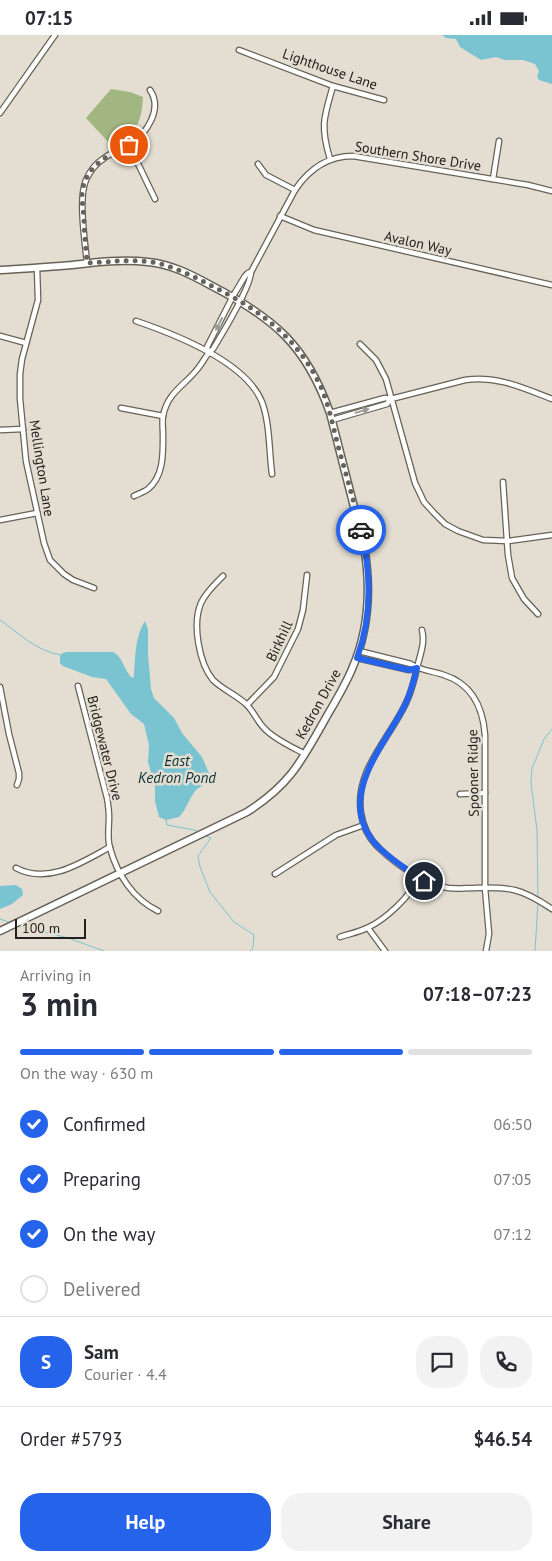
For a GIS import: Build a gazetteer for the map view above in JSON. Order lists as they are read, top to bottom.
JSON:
{
  "streets": {
    "street": [
      "Lighthouse Lane",
      "Southern Shore Drive",
      "Avalon Way",
      "Mellington Lane",
      "Birkhill",
      "Kedron Drive",
      "Bridgewater Drive",
      "Spooner Ridge"
    ]
  },
  "crossings": [
    ["Southern Shore Drive", "Avalon Way"],
    ["Southern Shore Drive", "Kedron Drive"],
    ["Mellington Lane", "Kedron Drive"],
    ["Kedron Drive", "Bridgewater Drive"],
    ["Kedron Drive", "Spooner Ridge"]
  ],
  "water": ["East Kedron Pond"],
  "scale_bar": "100 m",
  "page": {
    "status": "07:15",
    "scale": "100 m",
    "heading": ["3 min", "Arriving in", "07:18–07:23"],
    "panel": [
      "Sam",
      "Courier · 4.4",
      "Order #5793",
      "$46.54"
    ],
    "bar": "On the way · 630 m",
    "list": [
      ["Confirmed", "06:50"],
      ["Preparing", "07:05"],
      ["On the way", "07:12"],
      "Delivered"
    ],
    "round": "S",
    "buttons": ["Help", "Share"]
  }
}
